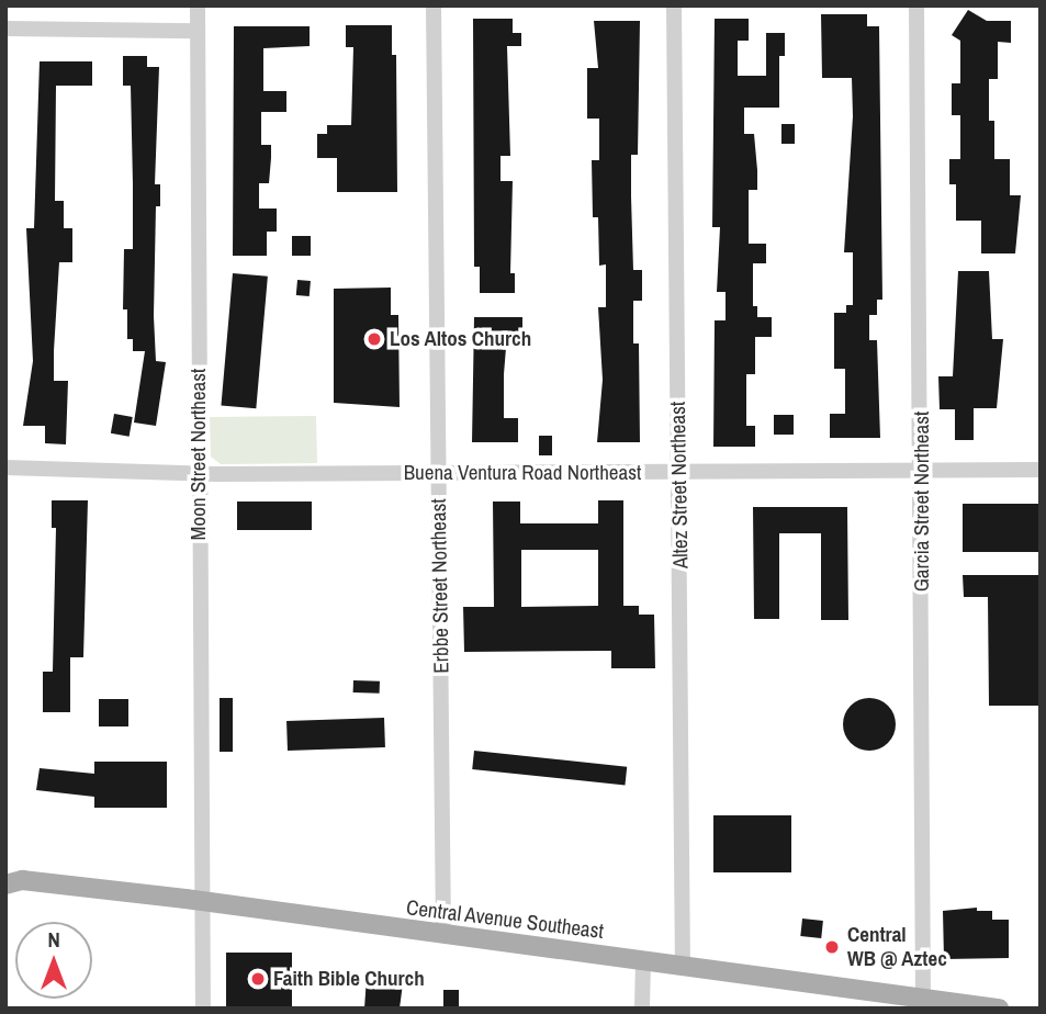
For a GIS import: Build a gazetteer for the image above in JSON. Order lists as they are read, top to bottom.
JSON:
{
  "streets": {
    "main road": ["Central Avenue Southeast"],
    "street": [
      "Moon Street Northeast",
      "Buena Ventura Road Northeast",
      "Altez Street Northeast",
      "Garcia Street Northeast",
      "Erbbe Street Northeast"
    ]
  },
  "crossings": [
    ["Moon Street Northeast", "Buena Ventura Road Northeast"],
    ["Moon Street Northeast", "Central Avenue Southeast"],
    ["Buena Ventura Road Northeast", "Altez Street Northeast"],
    ["Buena Ventura Road Northeast", "Garcia Street Northeast"],
    ["Buena Ventura Road Northeast", "Erbbe Street Northeast"],
    ["Altez Street Northeast", "Central Avenue Southeast"],
    ["Garcia Street Northeast", "Central Avenue Southeast"],
    ["Erbbe Street Northeast", "Central Avenue Southeast"]
  ],
  "places": ["Los Altos Church", "Central WB @ Aztec", "Faith Bible Church"],
  "north": "top"
}
